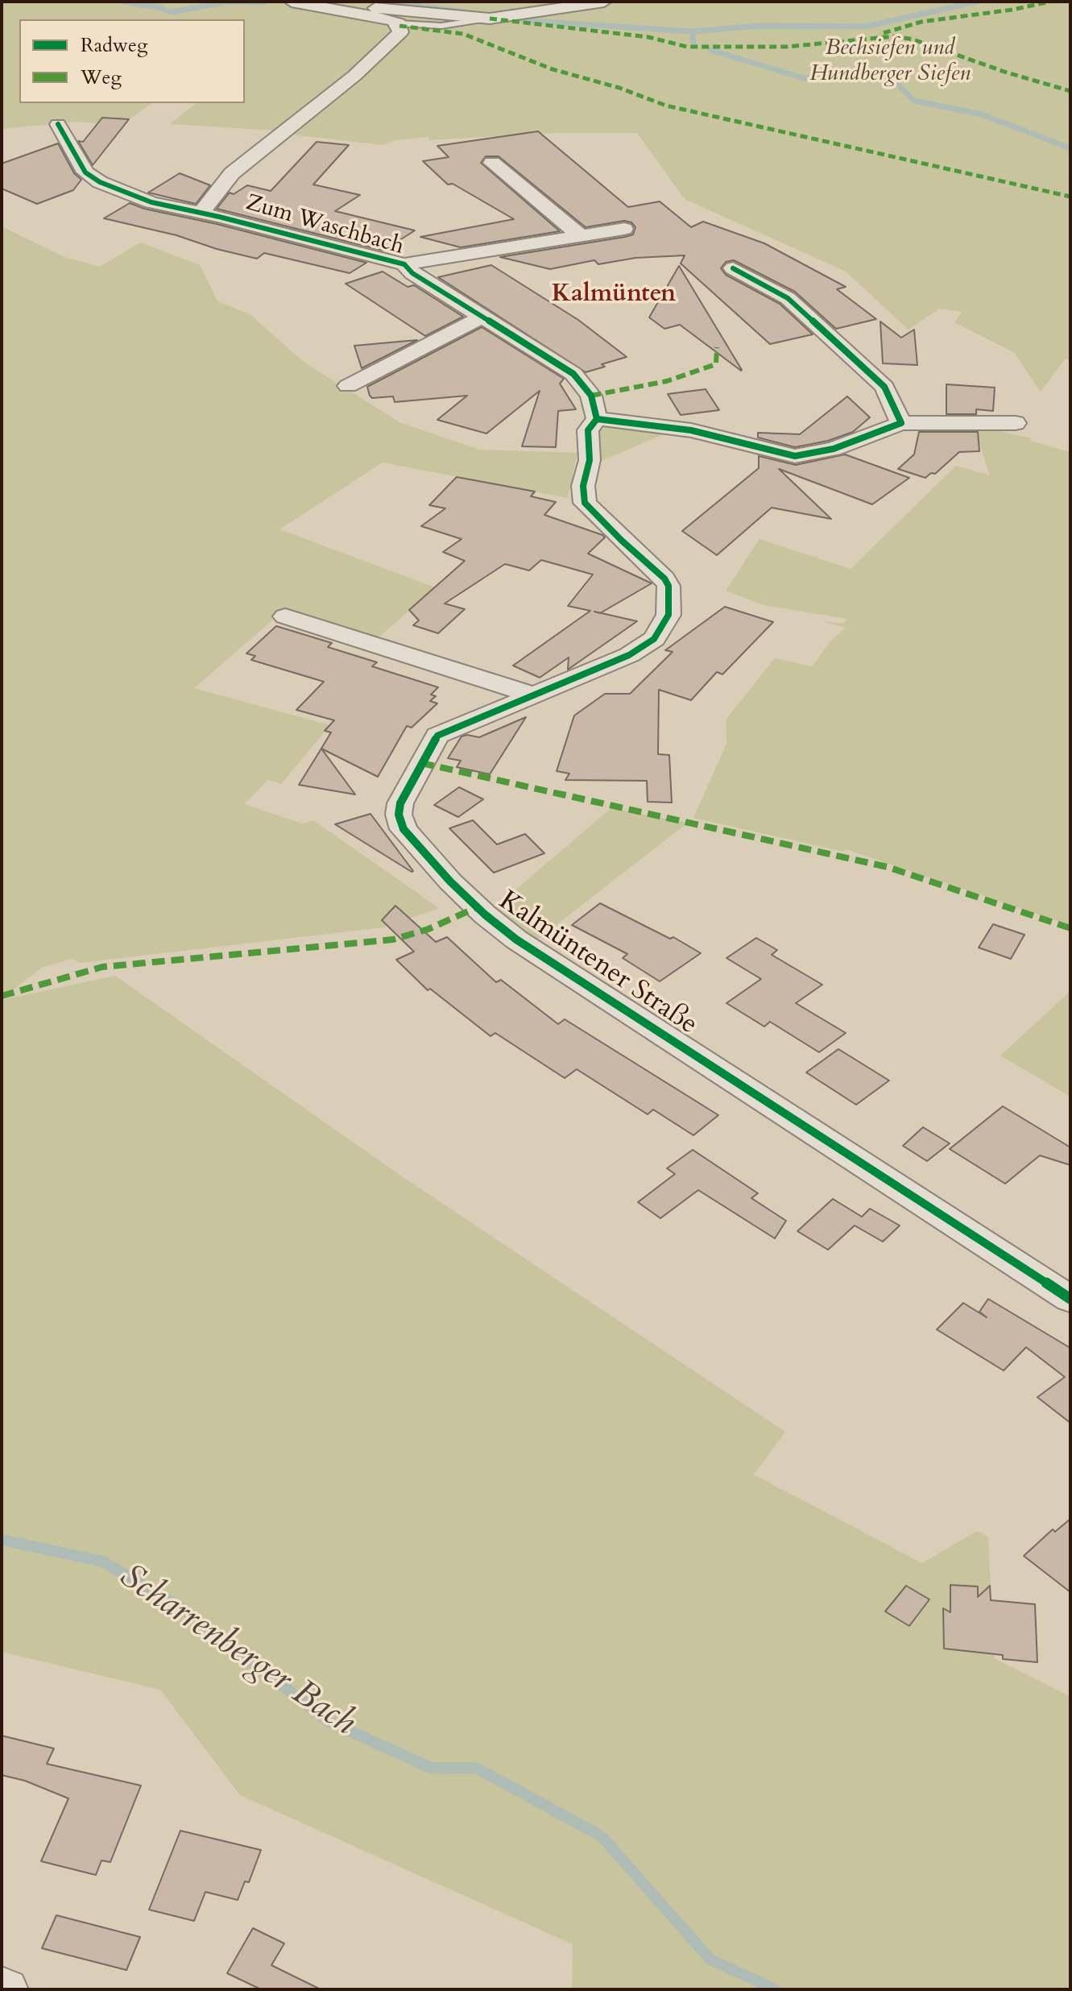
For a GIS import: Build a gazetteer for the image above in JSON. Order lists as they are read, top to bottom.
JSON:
{
  "streets": {
    "street": ["Zum Waschbach", "Kalmüntener Straße"]
  },
  "crossings": [
    ["Zum Waschbach", "Kalmüntener Straße"]
  ],
  "districts": ["Kalmünten"],
  "water": ["Scharrenberger Bach"],
  "parks": ["Bechsiefen und Hundberger Siefen"],
  "legend": ["Radweg", "Weg"]
}
